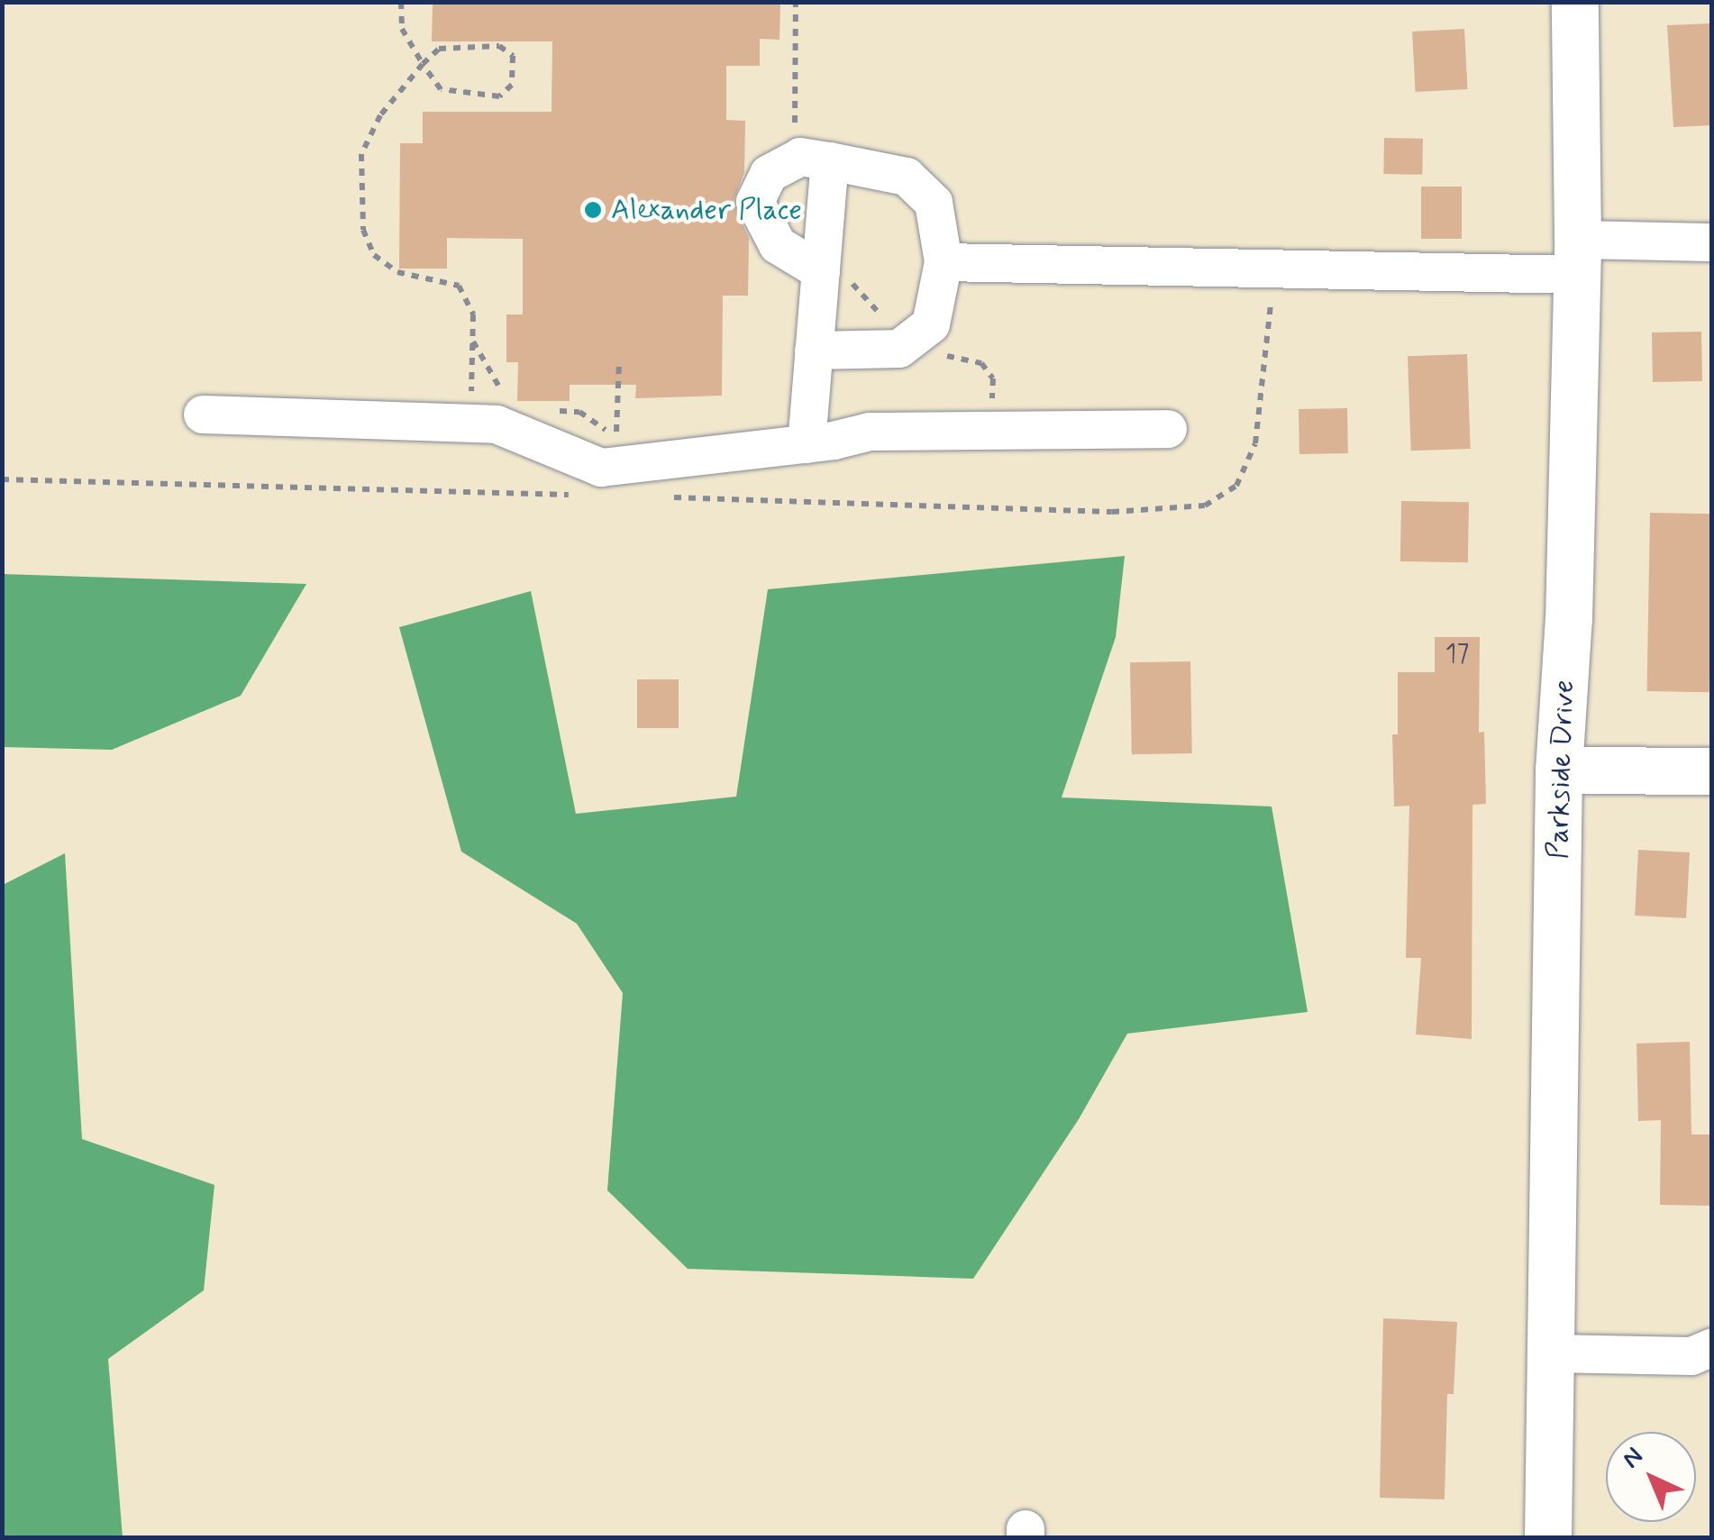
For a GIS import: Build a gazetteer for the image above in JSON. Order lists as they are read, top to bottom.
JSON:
{
  "streets": {
    "main road": ["Parkside Drive"]
  },
  "places": ["Alexander Place"],
  "house_numbers": ["17"],
  "north": "top left"
}
